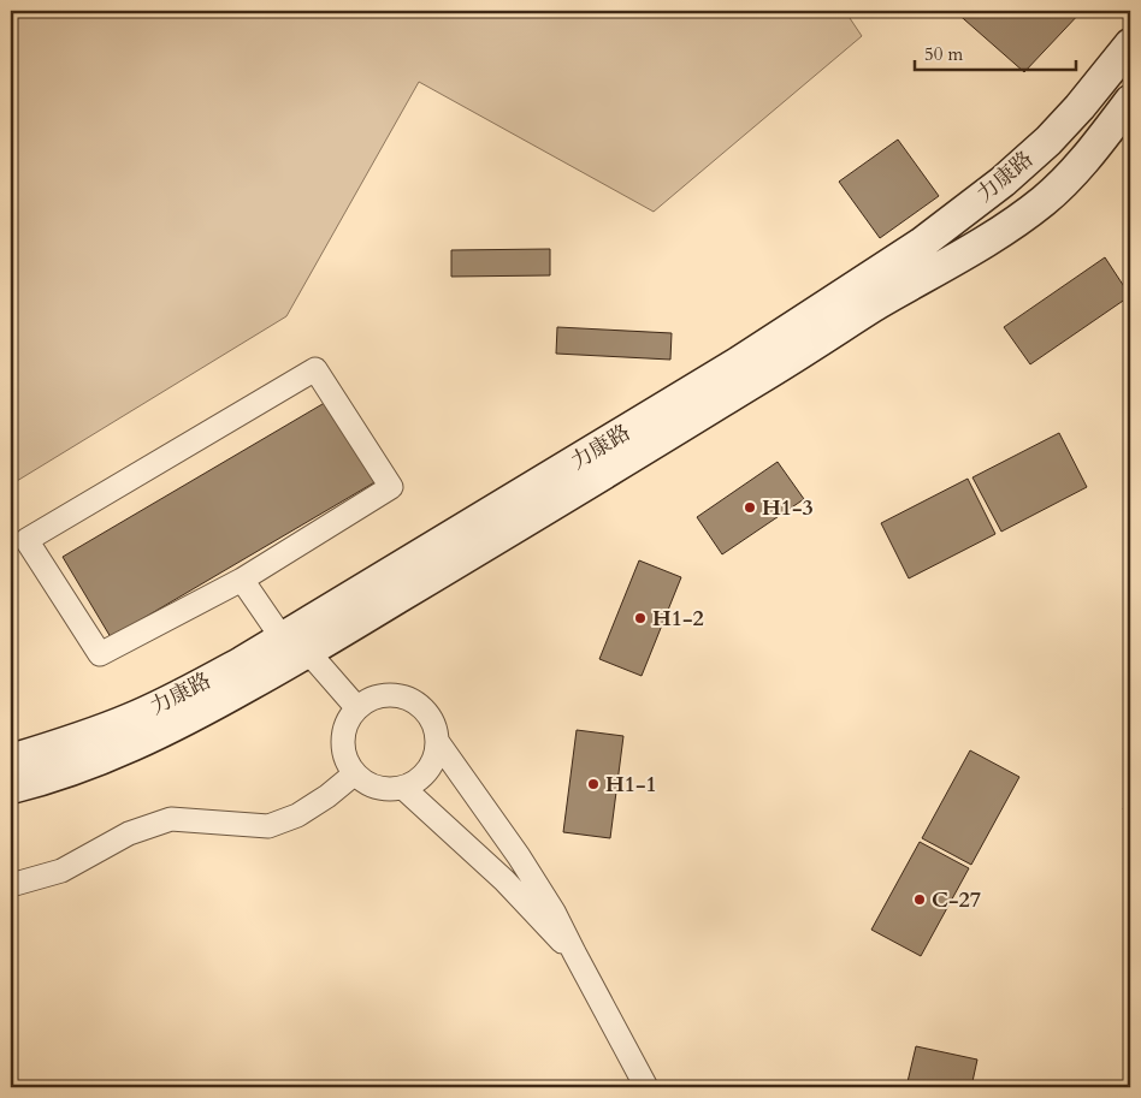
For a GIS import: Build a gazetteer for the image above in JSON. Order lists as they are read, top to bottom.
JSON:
{
  "streets": {
    "street": ["力康路"]
  },
  "places": [
    "H1-3",
    "H1-2",
    "H1-1",
    "C-27"
  ],
  "scale_bar": "50 m"
}
